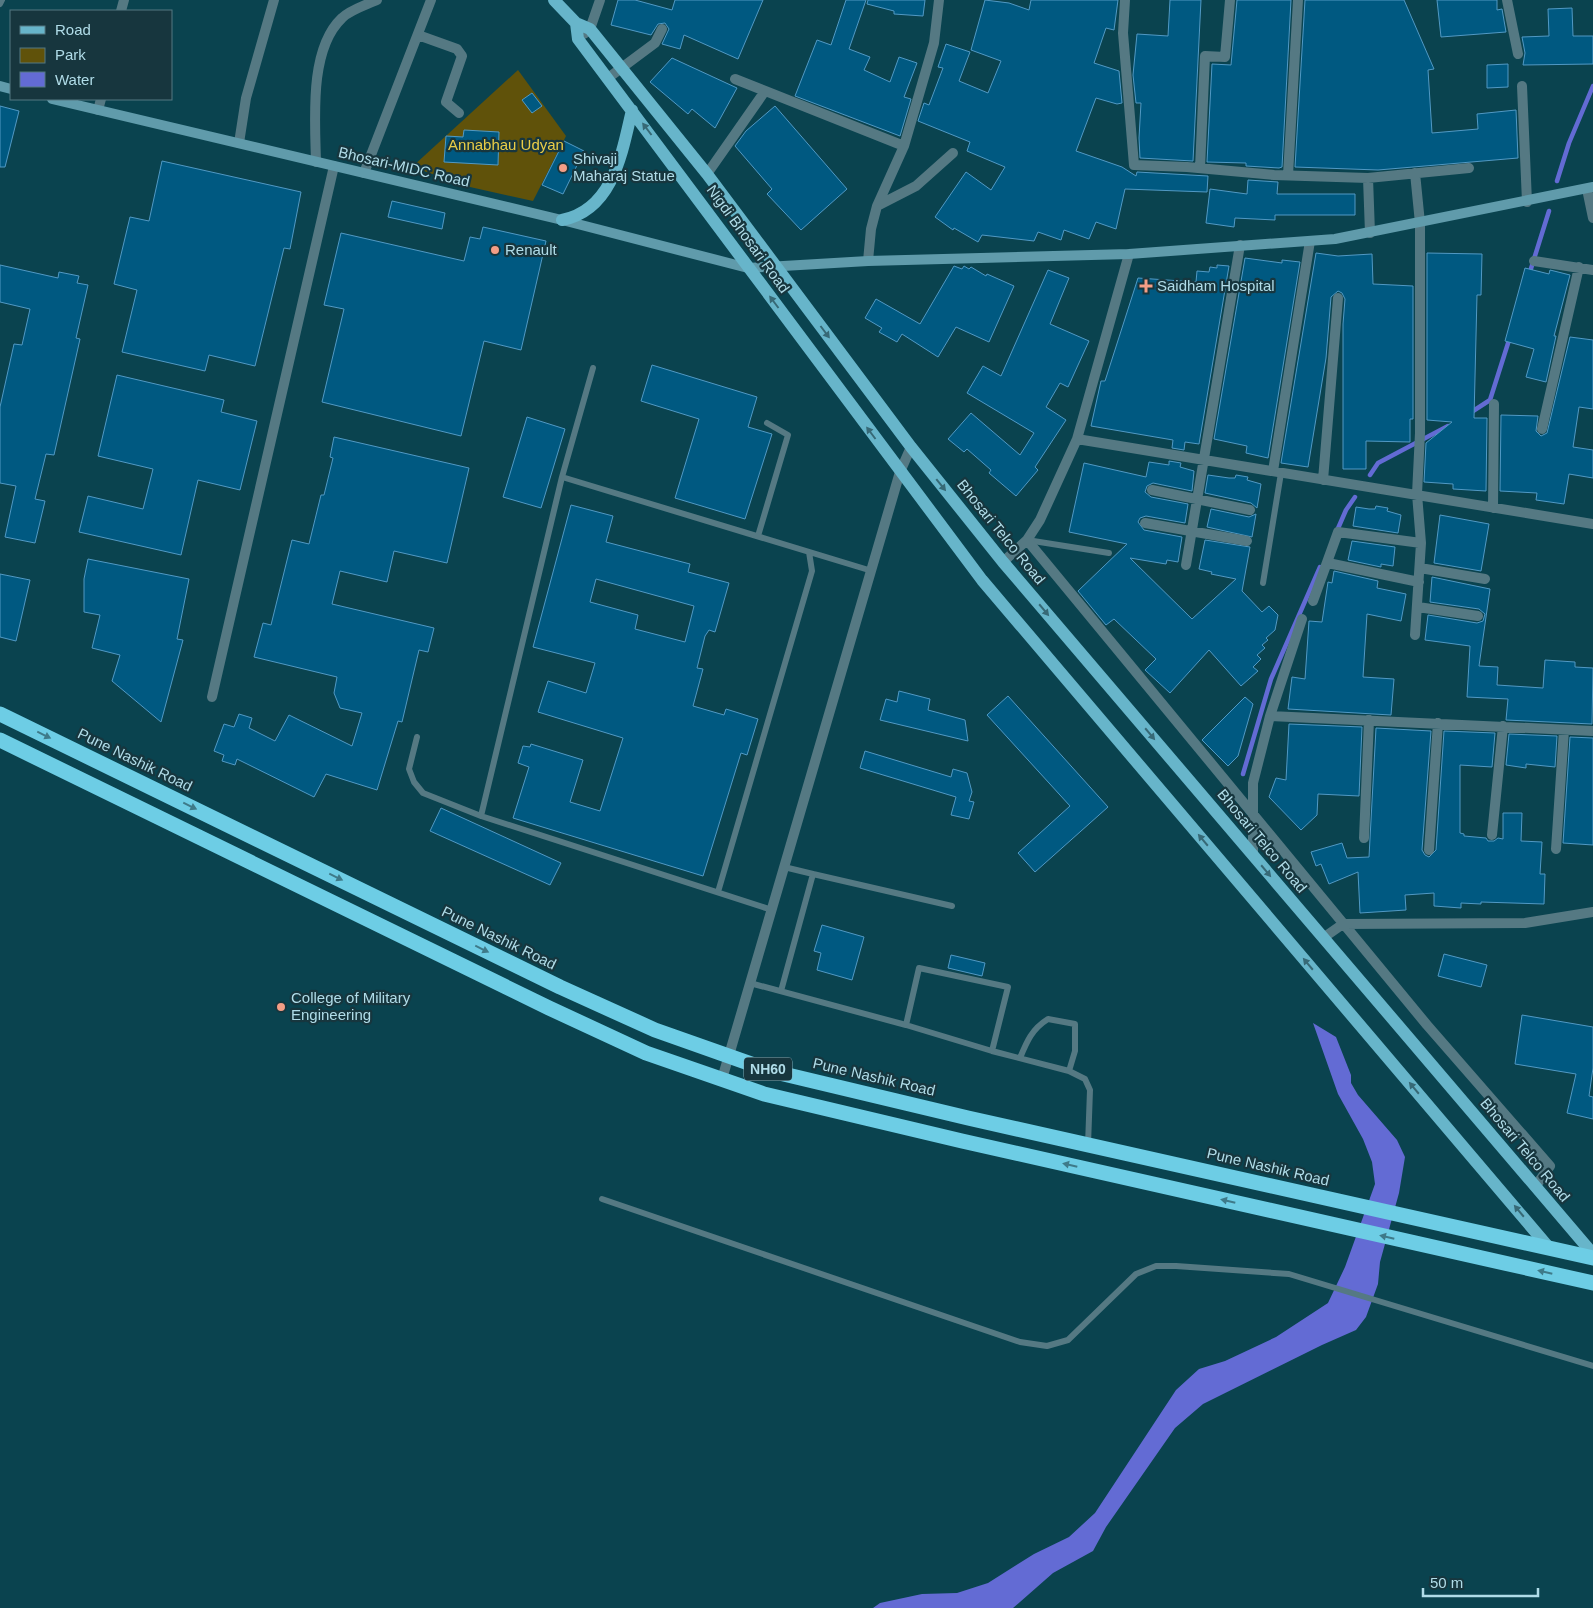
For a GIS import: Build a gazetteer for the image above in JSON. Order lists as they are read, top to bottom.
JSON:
{
  "streets": {
    "highway": ["Pune Nashik Road", "NH60"],
    "main road": ["Nigdi Bhosari Road", "Bhosari Telco Road"],
    "street": ["Bhosari-MIDC Road"]
  },
  "crossings": [
    ["Bhosari-MIDC Road", "Nigdi Bhosari Road"],
    ["Nigdi Bhosari Road", "Bhosari Telco Road"]
  ],
  "parks": ["Annabhau Udyan"],
  "places": {
    "other": ["Shivaji Maharaj Statue", "Renault", "College of Military Engineering"],
    "health": ["Saidham Hospital"]
  },
  "legend": ["Road", "Park", "Water"],
  "scale_bar": "50 m"
}
